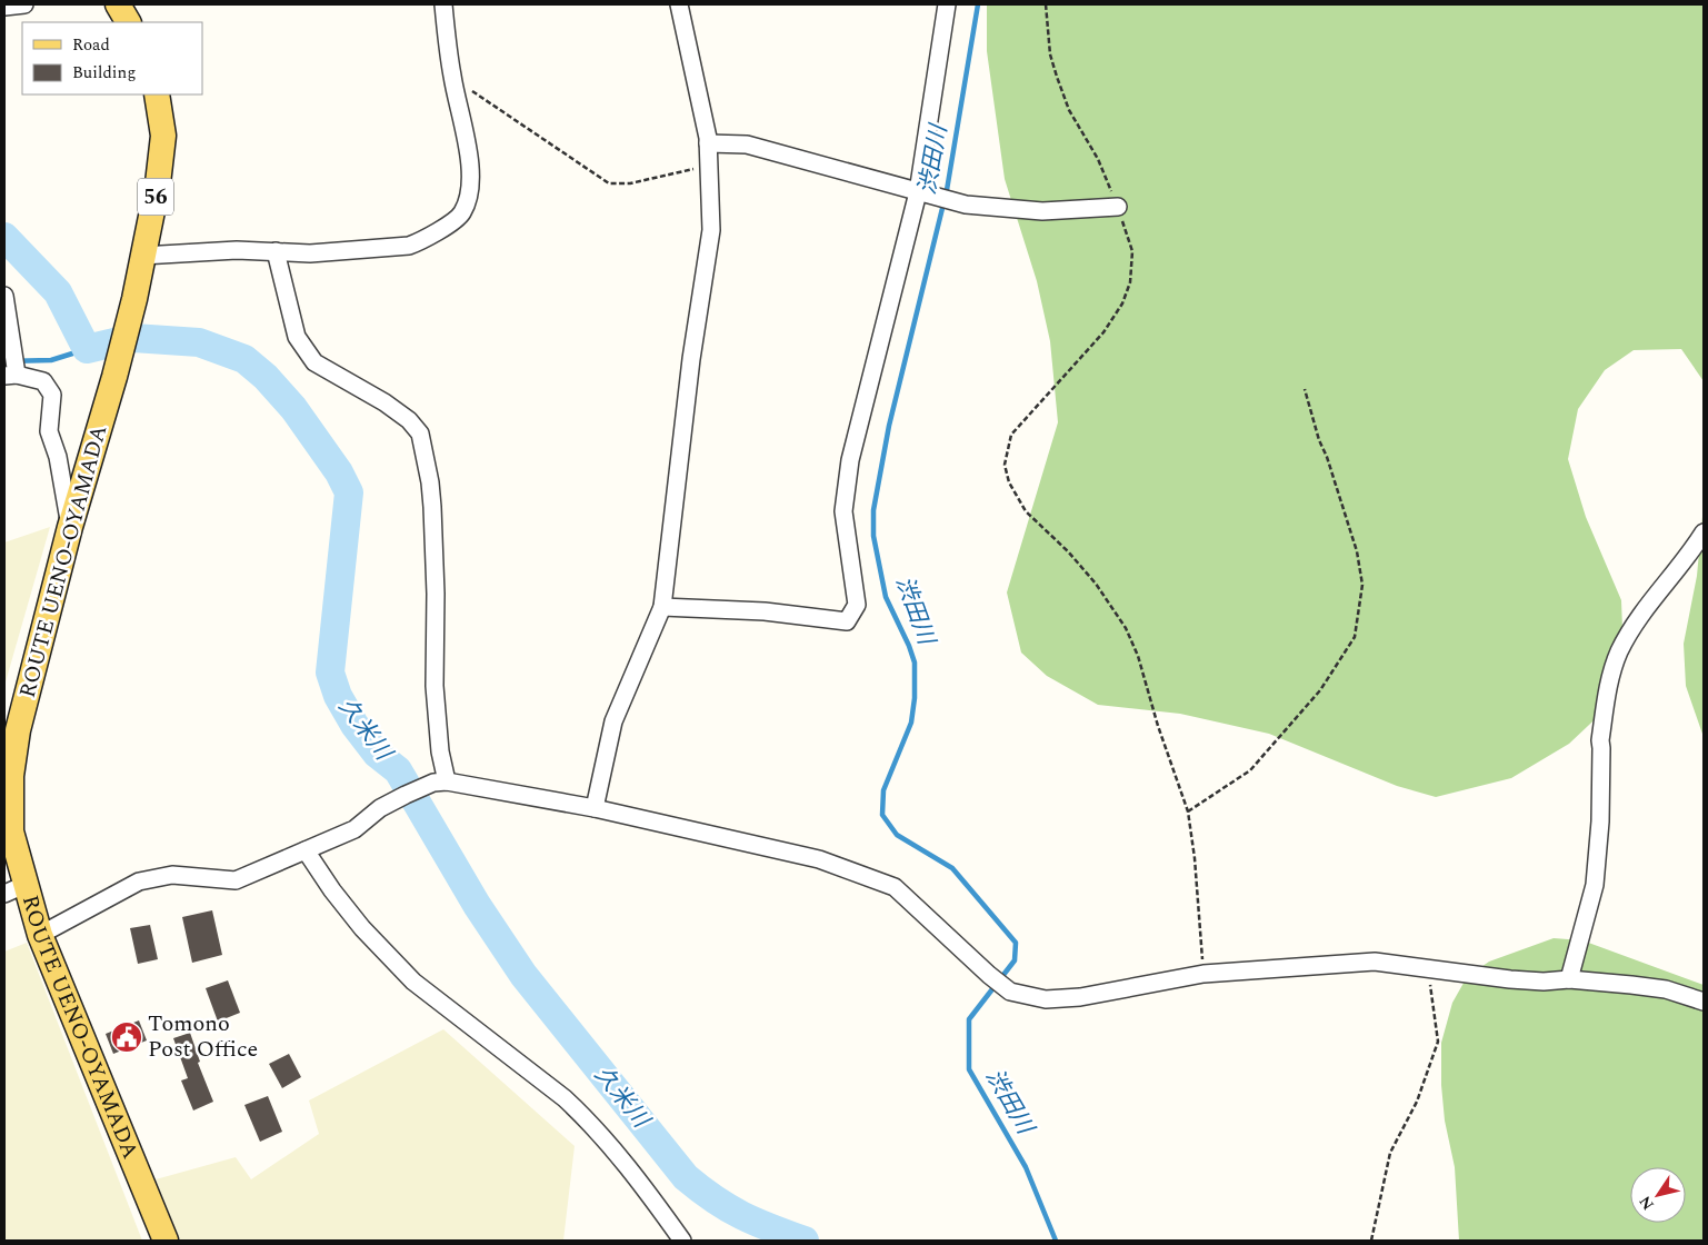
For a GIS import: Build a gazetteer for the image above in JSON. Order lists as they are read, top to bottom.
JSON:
{
  "streets": {
    "main road": ["56", "ROUTE UENO-OYAMADA"]
  },
  "water": ["渋田川", "久米川"],
  "places": {
    "public building": ["Tomono Post Office"]
  },
  "legend": ["Road", "Building"],
  "north": "bottom left"
}
